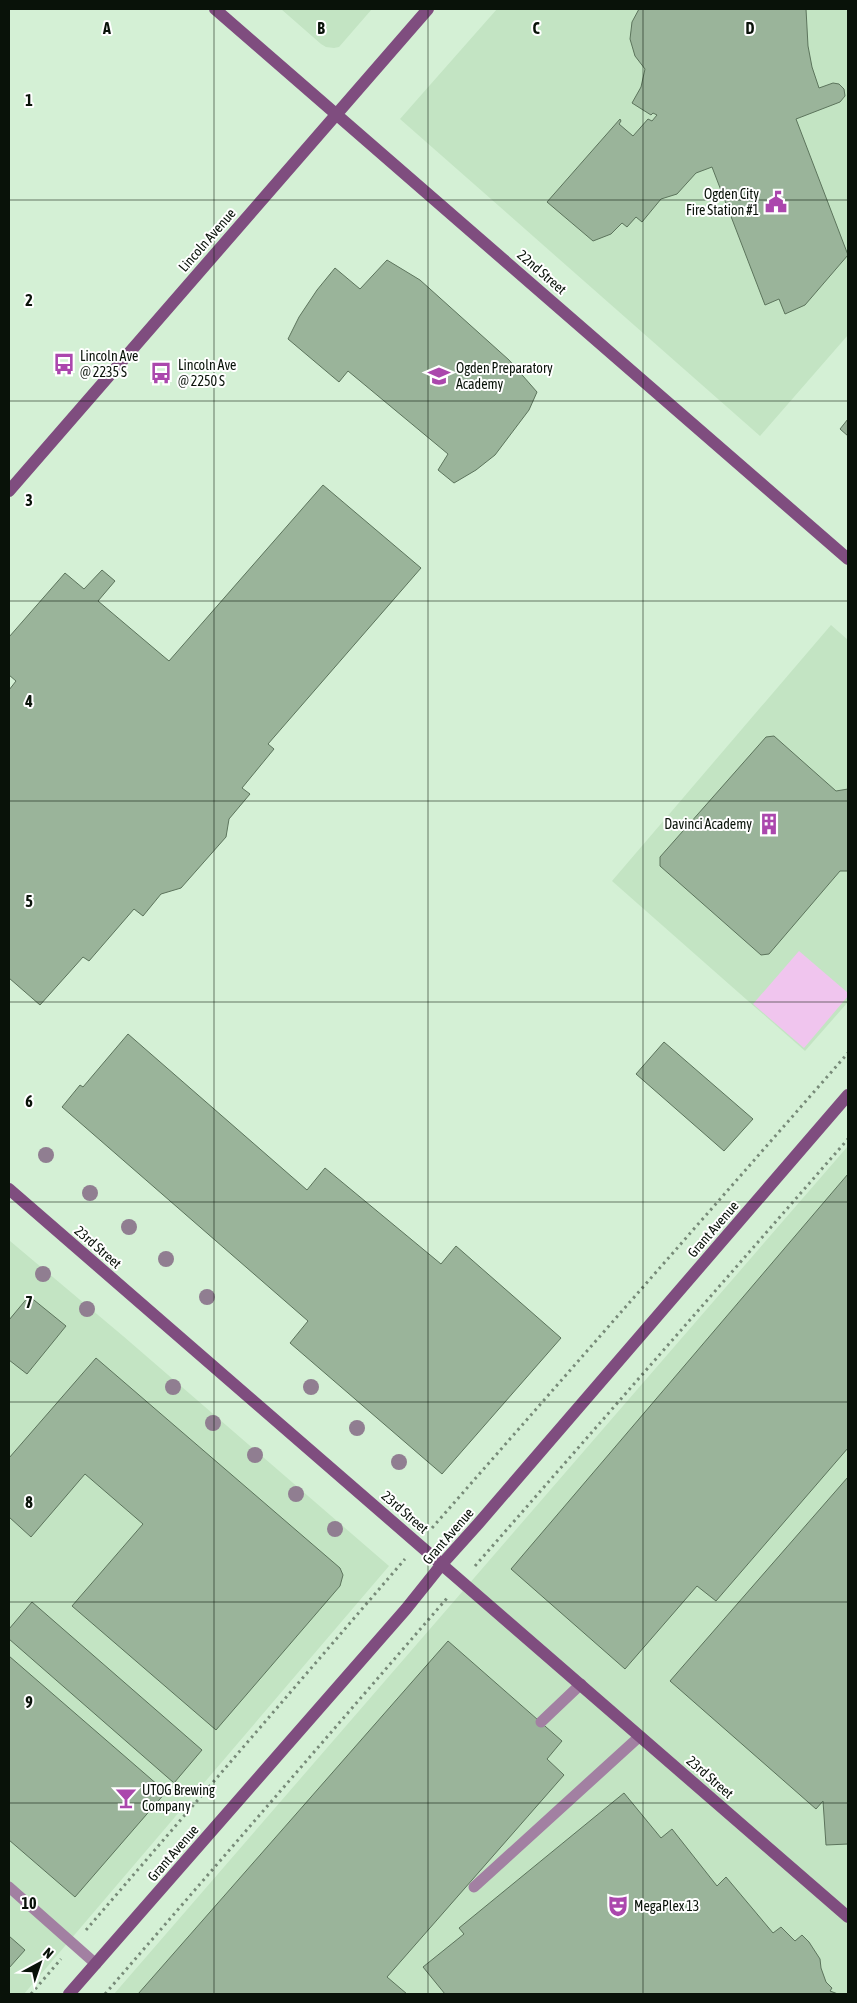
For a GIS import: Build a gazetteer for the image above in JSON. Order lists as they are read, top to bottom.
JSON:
{
  "streets": {
    "street": [
      "Lincoln Avenue",
      "22nd Street",
      "Grant Avenue",
      "23rd Street"
    ]
  },
  "crossings": [
    ["Lincoln Avenue", "22nd Street"],
    ["Grant Avenue", "23rd Street"]
  ],
  "places": {
    "public building": ["Ogden City Fire Station #1"],
    "bus stop": ["Lincoln Ave @ 2235 S", "Lincoln Ave @ 2250 S"],
    "school or university": ["Ogden Preparatory Academy"],
    "building": ["Davinci Academy"],
    "bar": ["UTOG Brewing Company"],
    "theatre": ["MegaPlex 13"]
  },
  "north": "top right",
  "grid": {
    "columns": [
      "A",
      "B",
      "C",
      "D"
    ],
    "rows": [
      "1",
      "2",
      "3",
      "4",
      "5",
      "6",
      "7",
      "8",
      "9",
      "10"
    ]
  }
}
